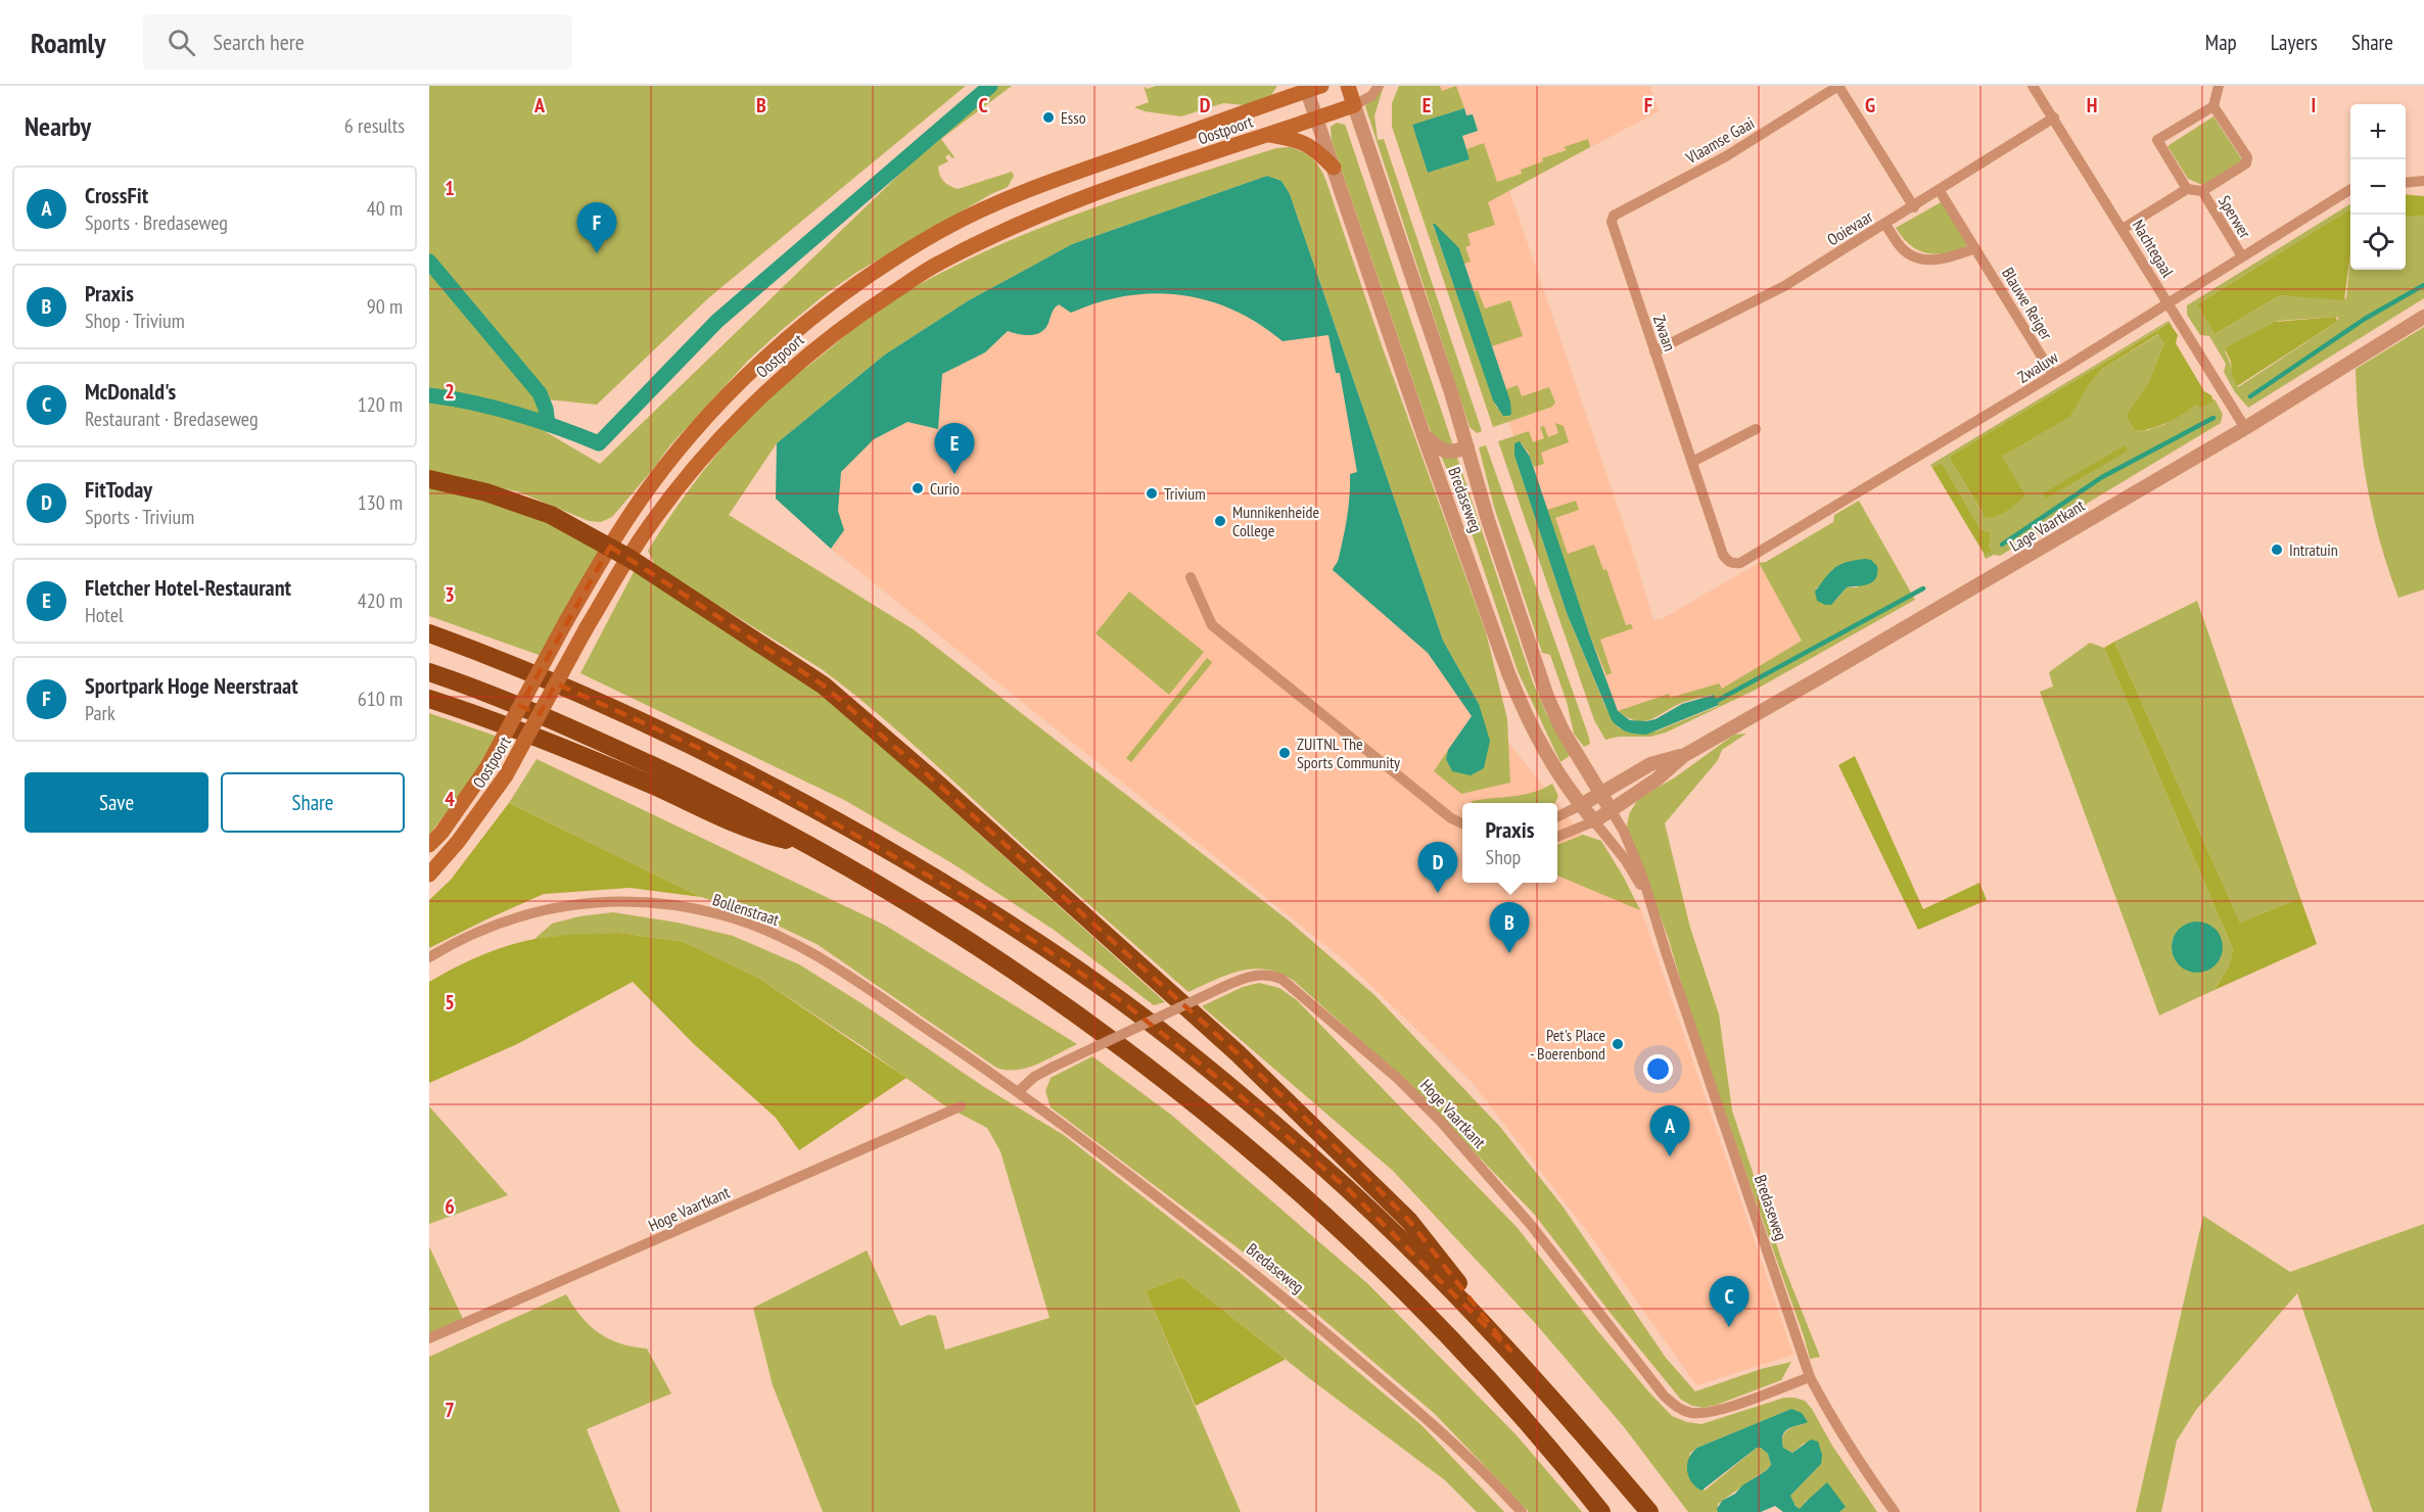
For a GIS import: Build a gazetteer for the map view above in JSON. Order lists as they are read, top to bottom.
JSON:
{
  "streets": {
    "main road": ["Oostpoort", "Bredaseweg"],
    "street": [
      "Vlaamse Gaai",
      "Sperwer",
      "Ooievaar",
      "Nachtegaal",
      "Blauwe Reiger",
      "Zwaan",
      "Zwaluw",
      "Lage Vaartkant",
      "Bollenstraat",
      "Hoge Vaartkant"
    ]
  },
  "crossings": [
    ["Oostpoort", "Bredaseweg"],
    ["Vlaamse Gaai", "Zwaan"],
    ["Sperwer", "Zwaluw"],
    ["Ooievaar", "Nachtegaal"],
    ["Ooievaar", "Blauwe Reiger"],
    ["Ooievaar", "Zwaan"],
    ["Nachtegaal", "Zwaluw"],
    ["Nachtegaal", "Lage Vaartkant"],
    ["Blauwe Reiger", "Zwaluw"],
    ["Zwaan", "Zwaluw"],
    ["Bredaseweg", "Lage Vaartkant"],
    ["Bredaseweg", "Bollenstraat"],
    ["Bredaseweg", "Hoge Vaartkant"],
    ["Bollenstraat", "Hoge Vaartkant"]
  ],
  "places": [
    "Esso",
    "Curio",
    "Trivium",
    "Munnikenheide College",
    "Intratuin",
    "ZUITNL The Sports Community",
    "Pet's Place - Boerenbond"
  ],
  "page": {
    "header": "Roamly",
    "search": "Search here",
    "nav": ["Map", "Layers", "Share"],
    "heading": ["Nearby", "6 results"],
    "map_buttons": ["+", "−"],
    "list": [
      {
        "mark": "A",
        "name": "CrossFit",
        "note": "Sports · Bredaseweg",
        "value": "40 m"
      },
      {
        "mark": "B",
        "name": "Praxis",
        "note": "Shop · Trivium",
        "value": "90 m"
      },
      {
        "mark": "C",
        "name": "McDonald's",
        "note": "Restaurant · Bredaseweg",
        "value": "120 m"
      },
      {
        "mark": "D",
        "name": "FitToday",
        "note": "Sports · Trivium",
        "value": "130 m"
      },
      {
        "mark": "E",
        "name": "Fletcher Hotel-Restaurant",
        "note": "Hotel",
        "value": "420 m"
      },
      {
        "mark": "F",
        "name": "Sportpark Hoge Neerstraat",
        "note": "Park",
        "value": "610 m"
      }
    ],
    "pins": [
      "F",
      "E",
      "D",
      "B",
      "A",
      "C"
    ],
    "buttons": ["Save", "Share"],
    "popup": ["Praxis", "Shop"]
  },
  "grid": {
    "columns": [
      "A",
      "B",
      "C",
      "D",
      "E",
      "F",
      "G",
      "H",
      "I"
    ],
    "rows": [
      "1",
      "2",
      "3",
      "4",
      "5",
      "6",
      "7"
    ]
  }
}
